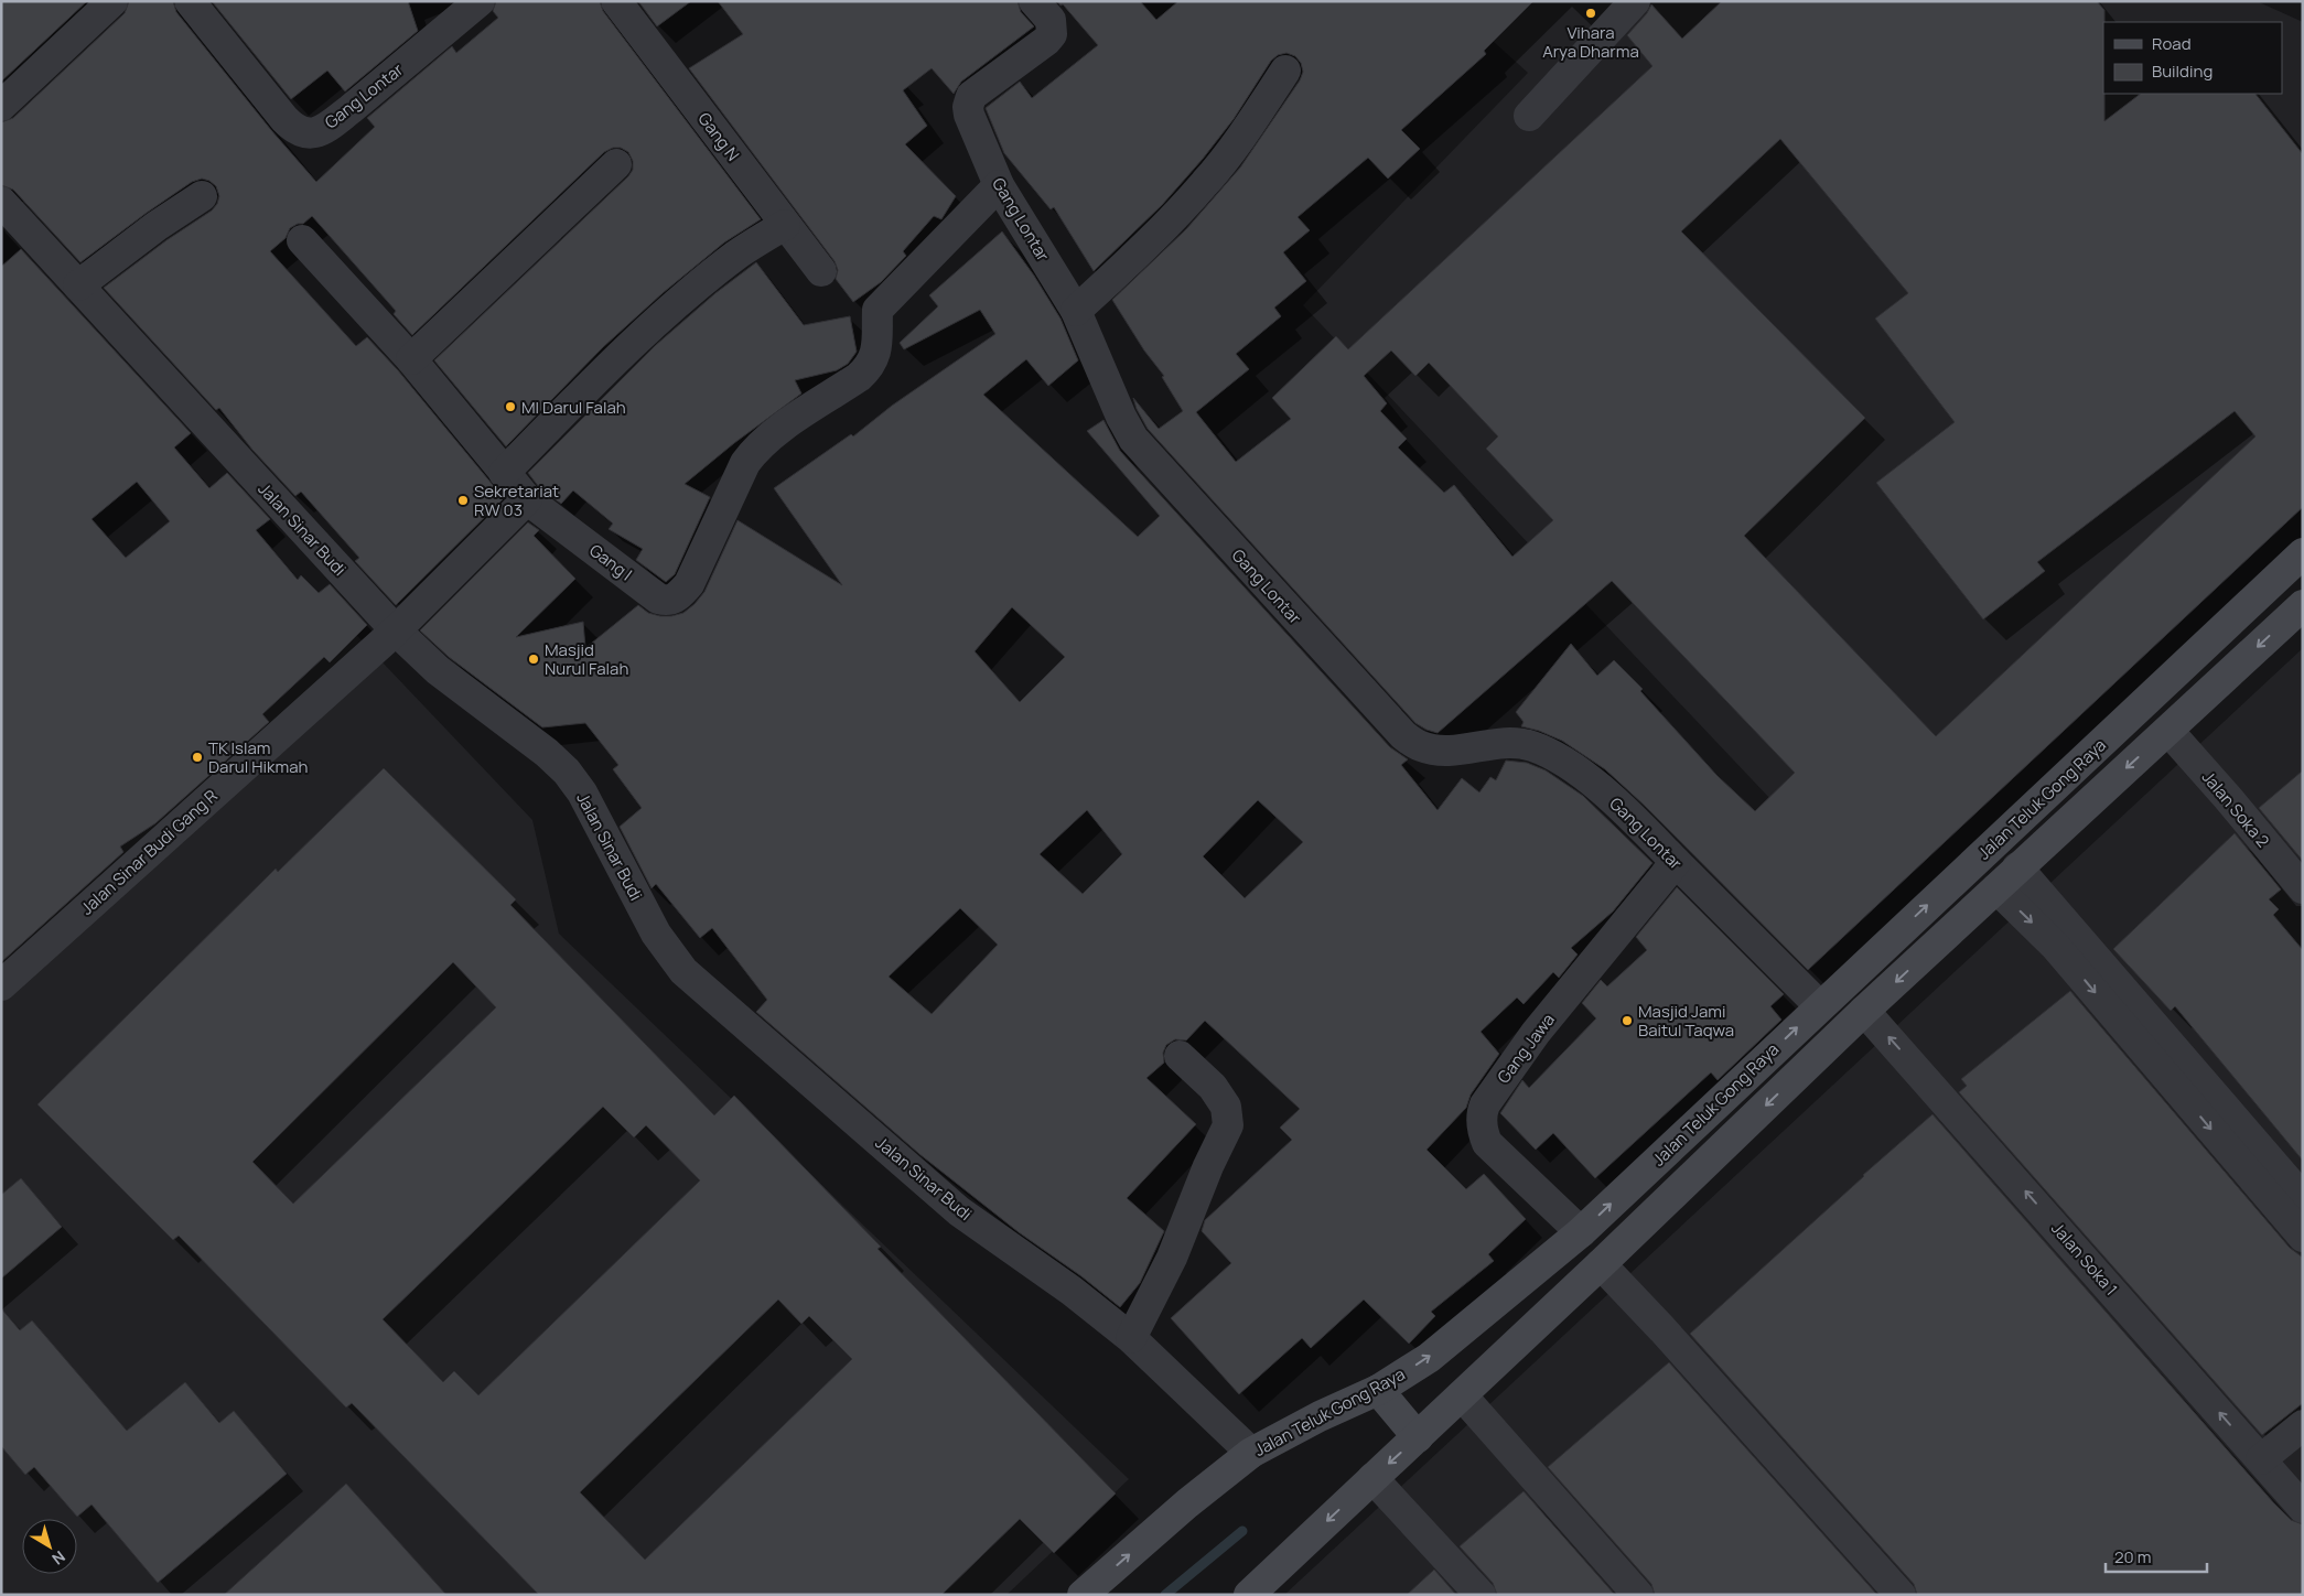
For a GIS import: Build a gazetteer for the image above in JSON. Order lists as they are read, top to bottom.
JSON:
{
  "streets": {
    "main road": ["Jalan Teluk Gong Raya"],
    "street": [
      "Gang Lontar",
      "Gang N",
      "Jalan Sinar Budi",
      "Gang I",
      "Jalan Soka 2",
      "Jalan Sinar Budi Gang R",
      "Gang Jawa",
      "Jalan Soka 1"
    ]
  },
  "crossings": [
    ["Gang Lontar", "Gang I"],
    ["Gang Lontar", "Jalan Teluk Gong Raya"],
    ["Gang Lontar", "Gang Jawa"],
    ["Jalan Sinar Budi", "Jalan Teluk Gong Raya"],
    ["Jalan Sinar Budi", "Jalan Sinar Budi Gang R"],
    ["Gang I", "Jalan Sinar Budi Gang R"],
    ["Jalan Teluk Gong Raya", "Jalan Soka 2"],
    ["Jalan Teluk Gong Raya", "Gang Jawa"],
    ["Jalan Teluk Gong Raya", "Jalan Soka 1"]
  ],
  "places": [
    "Vihara Arya Dharma",
    "MI Darul Falah",
    "Sekretariat RW 03",
    "Masjid Nurul Falah",
    "TK Islam Darul Hikmah",
    "Masjid Jami Baitul Taqwa"
  ],
  "legend": ["Road", "Building"],
  "scale_bar": "20 m",
  "north": "bottom right"
}
